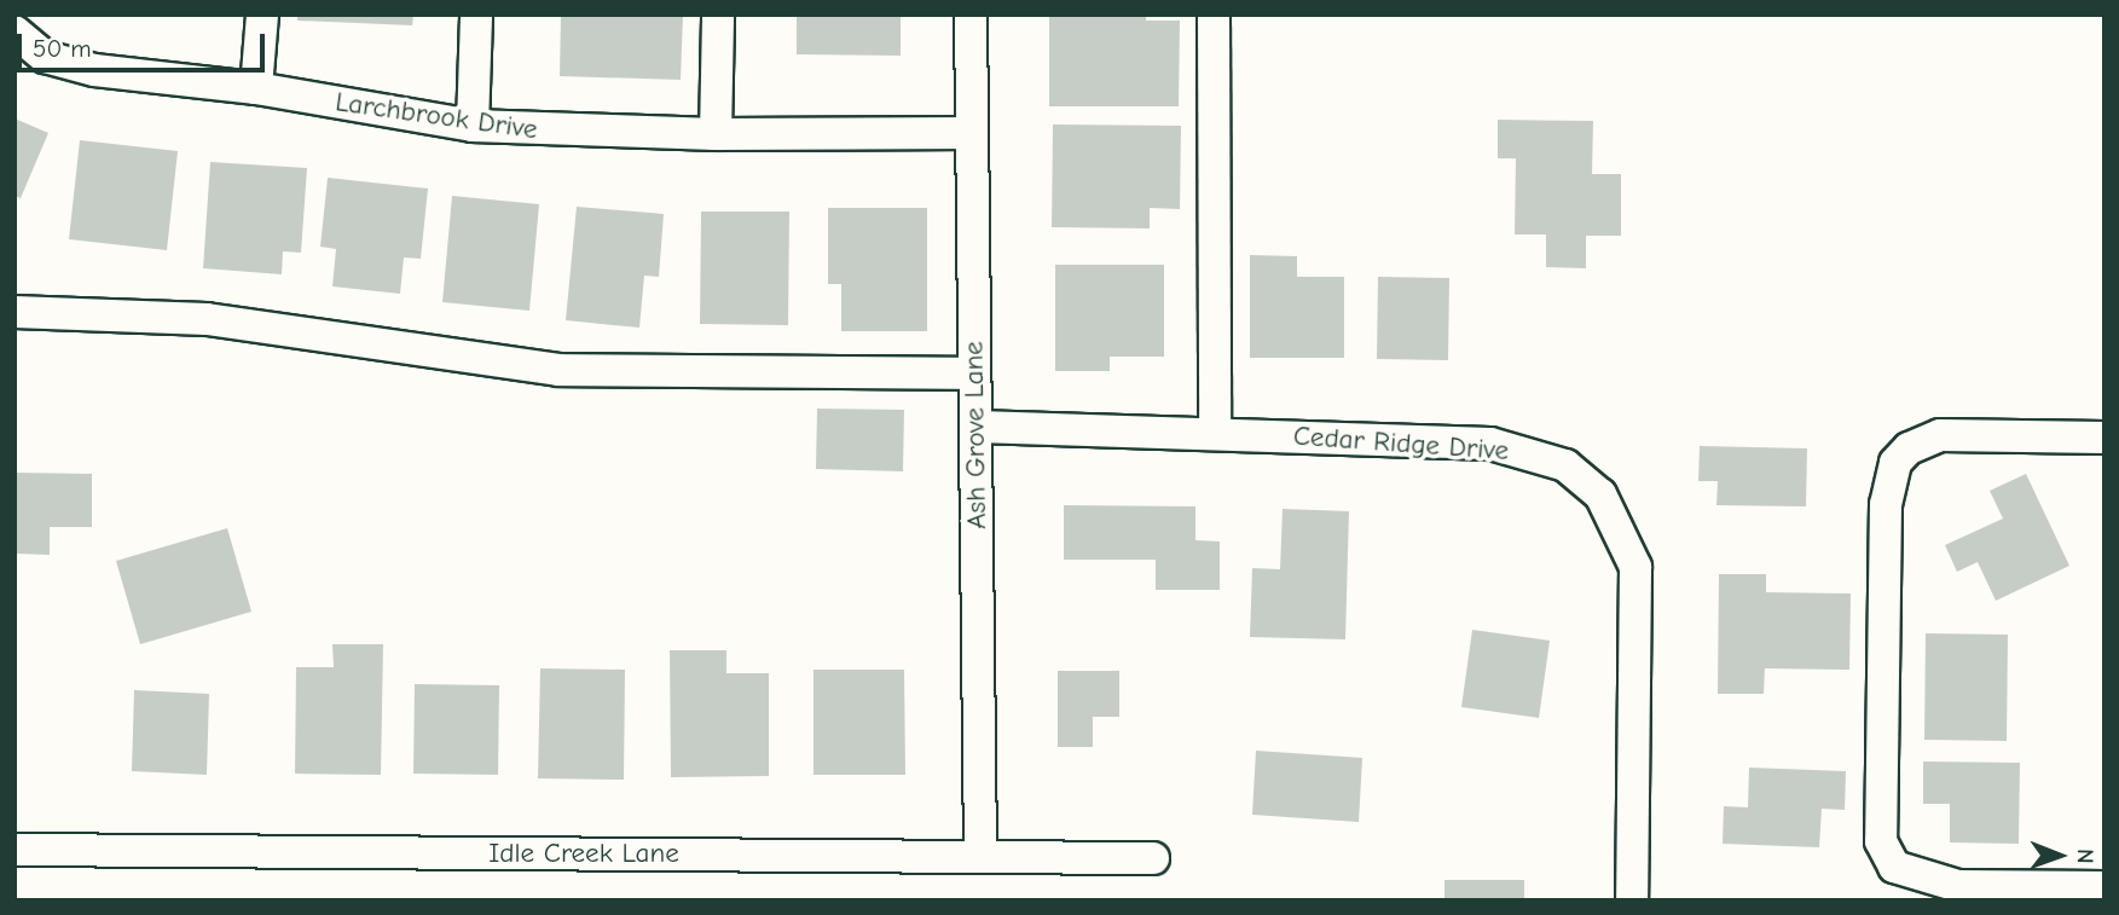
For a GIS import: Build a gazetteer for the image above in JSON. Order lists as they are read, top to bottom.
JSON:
{
  "streets": {
    "street": [
      "Larchbrook Drive",
      "Ash Grove Lane",
      "Cedar Ridge Drive",
      "Idle Creek Lane"
    ]
  },
  "crossings": [
    ["Larchbrook Drive", "Ash Grove Lane"],
    ["Ash Grove Lane", "Cedar Ridge Drive"],
    ["Ash Grove Lane", "Idle Creek Lane"]
  ],
  "scale_bar": "50 m",
  "north": "right"
}
